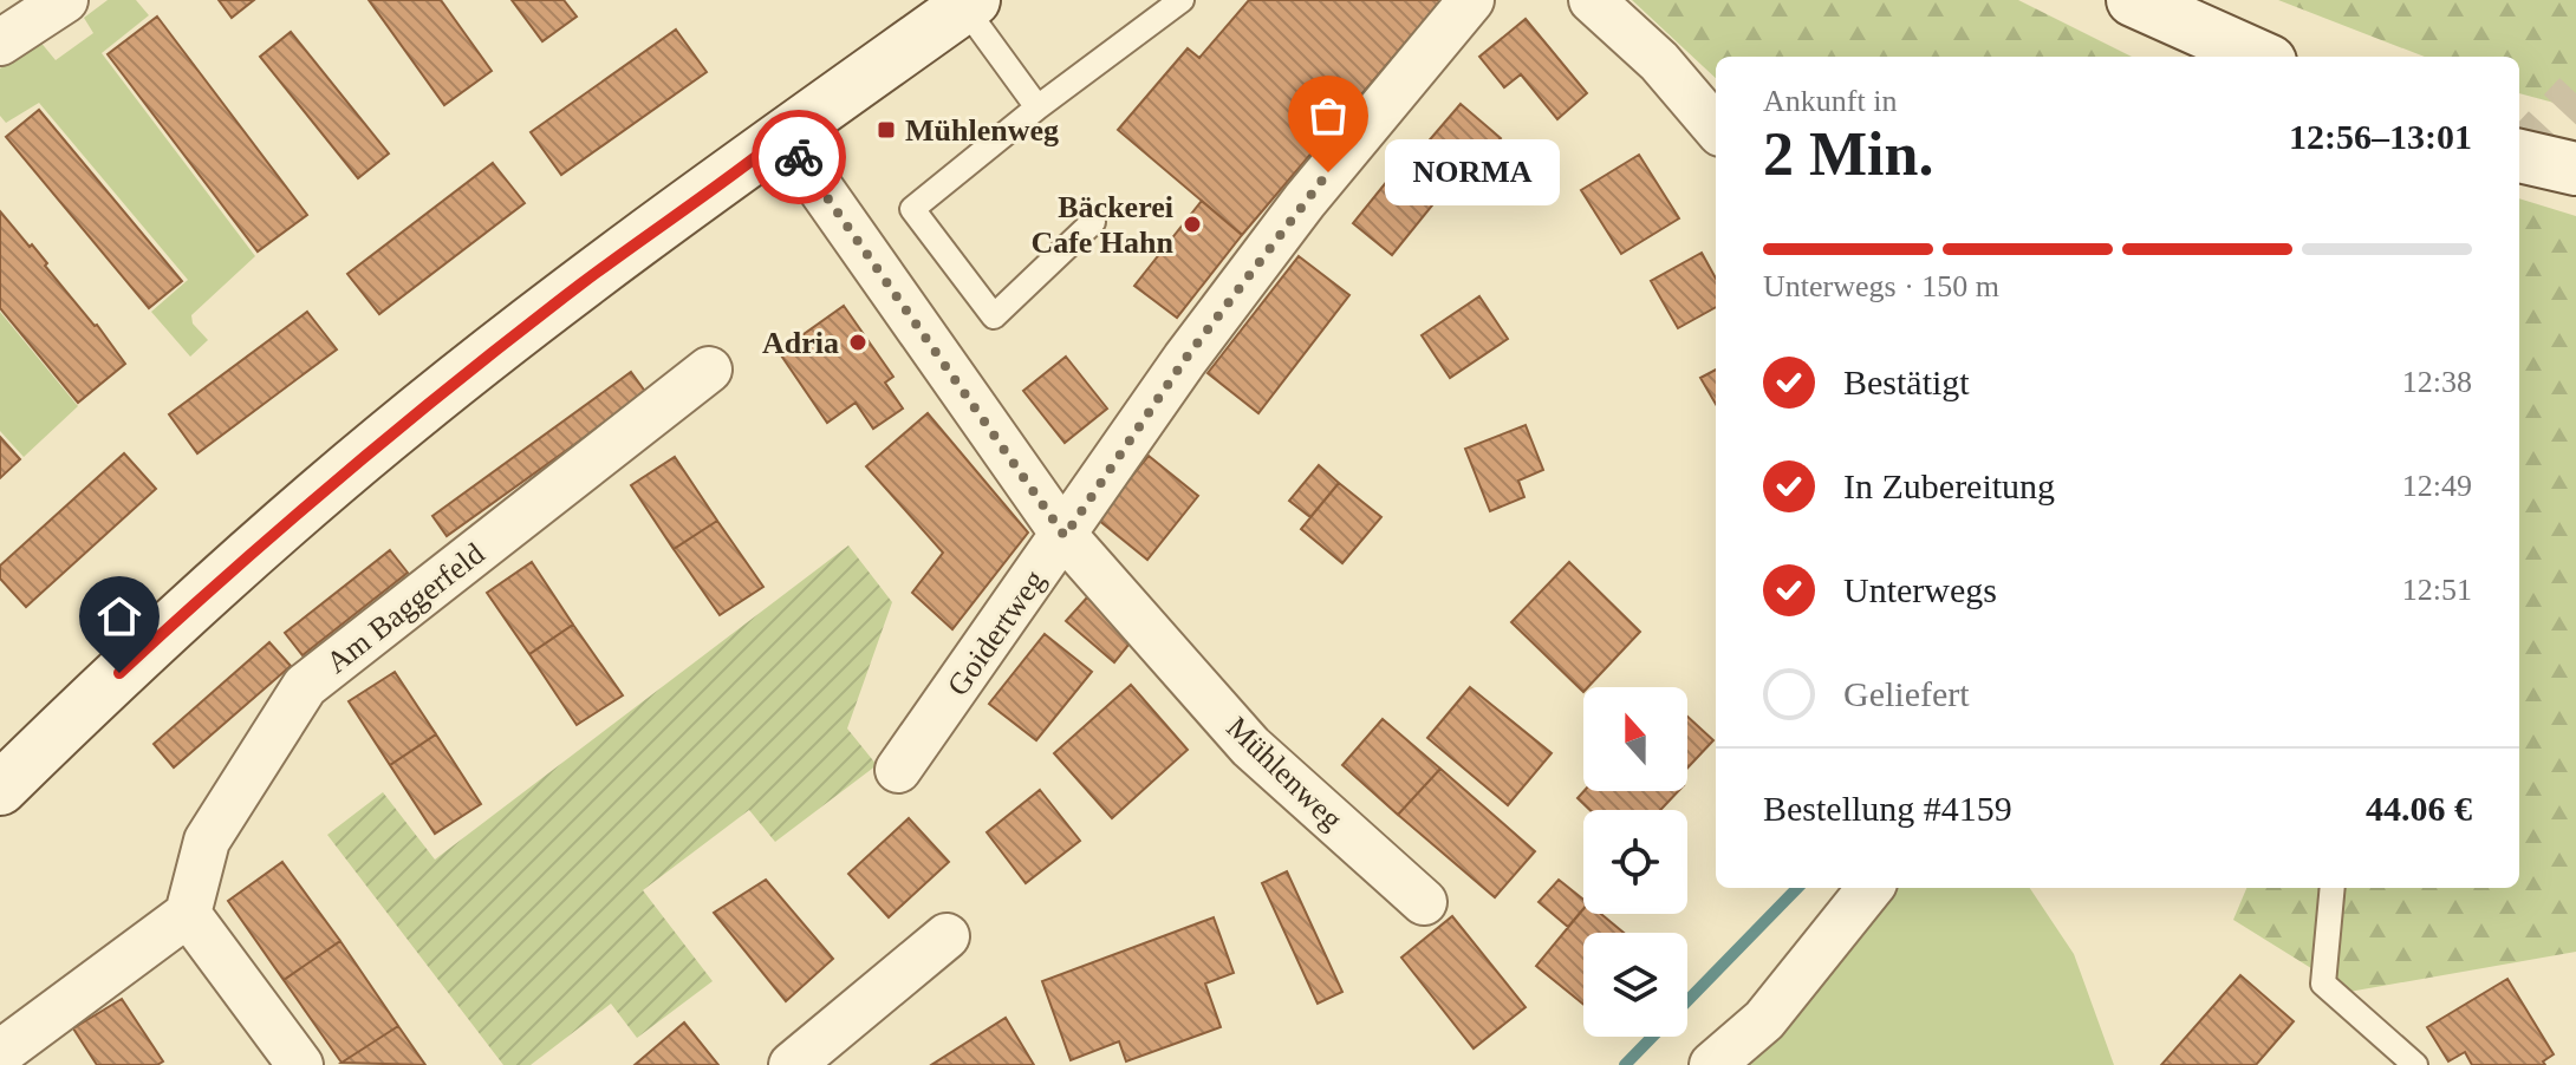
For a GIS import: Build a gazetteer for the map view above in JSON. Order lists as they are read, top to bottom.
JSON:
{
  "streets": {
    "street": ["Am Baggerfeld", "Goidertweg", "Mühlenweg"]
  },
  "crossings": [
    ["Goidertweg", "Mühlenweg"]
  ],
  "places": {
    "transit": ["Mühlenweg"],
    "other": ["NORMA", "Bäckerei Cafe Hahn", "Adria"]
  },
  "north": "top",
  "page": {
    "heading": ["2 Min.", "Ankunft in", "12:56–13:01"],
    "panel": ["Bestellung #4159", "44.06 €"],
    "bubble": "NORMA",
    "bar": "Unterwegs · 150 m",
    "list": [
      ["Bestätigt", "12:38"],
      ["In Zubereitung", "12:49"],
      ["Unterwegs", "12:51"],
      "Geliefert"
    ]
  }
}
